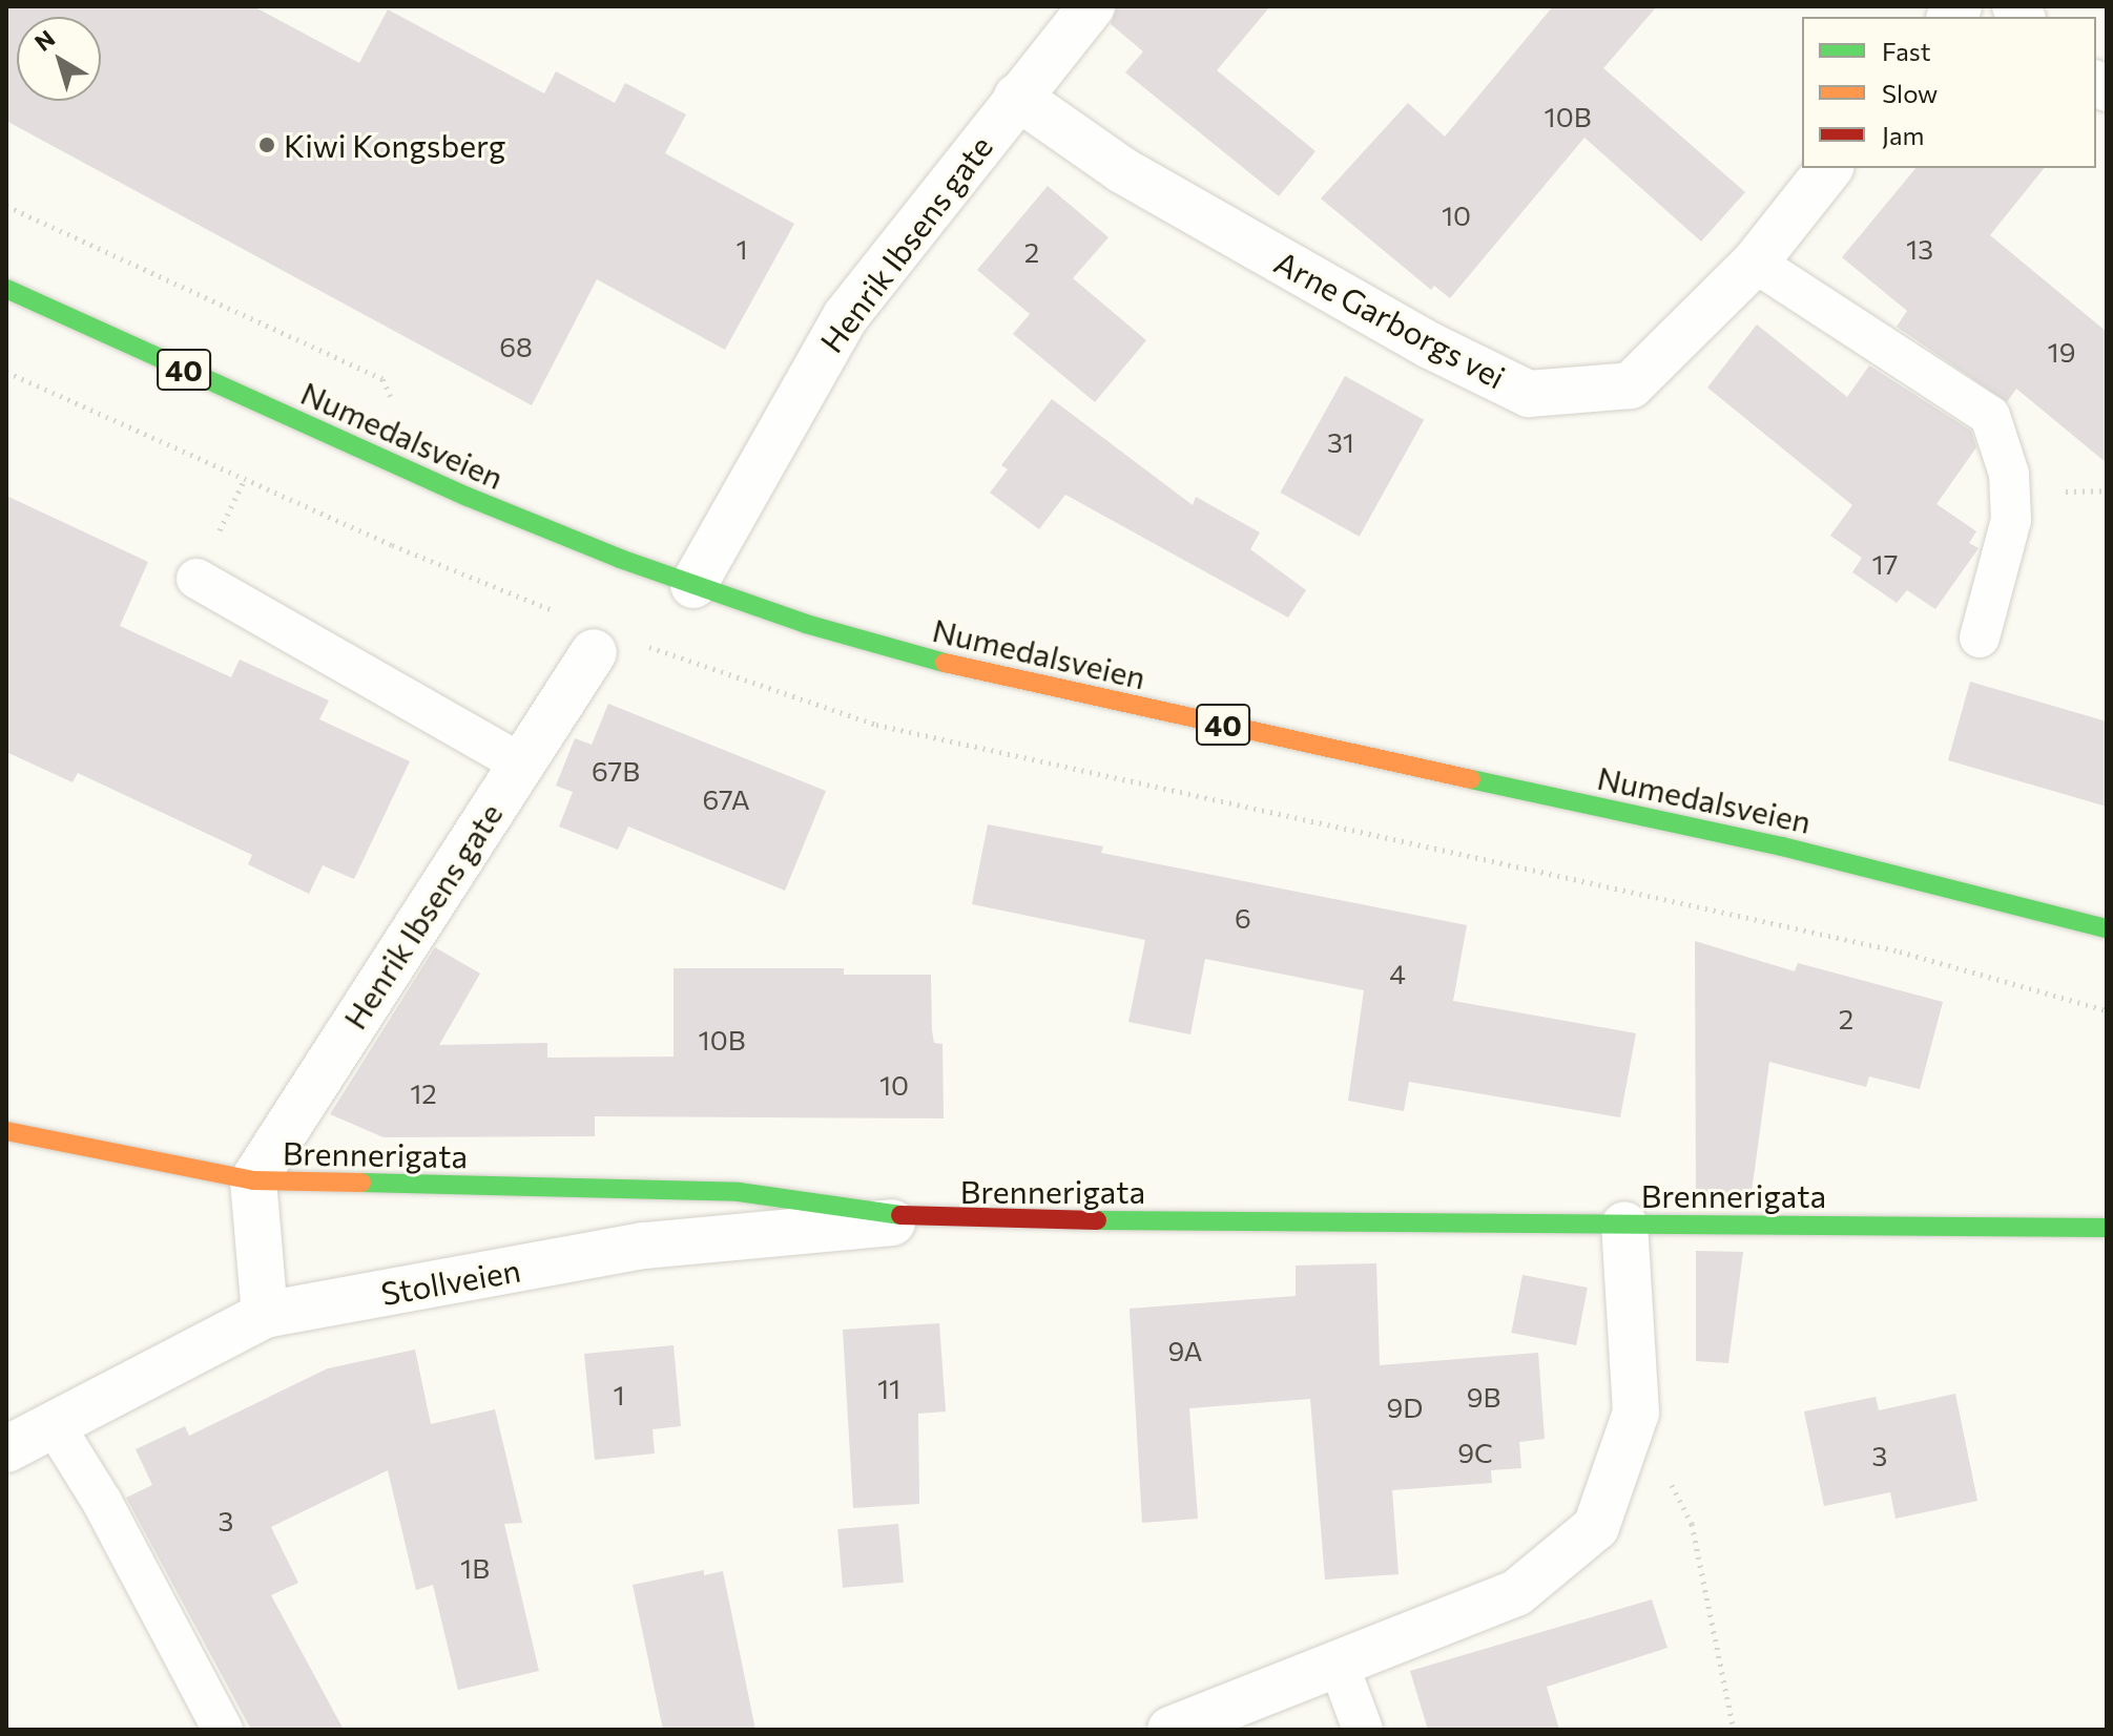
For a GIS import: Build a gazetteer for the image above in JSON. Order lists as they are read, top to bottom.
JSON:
{
  "streets": {
    "main road": ["40", "Numedalsveien", "Brennerigata"],
    "street": ["Henrik Ibsens gate", "Arne Garborgs vei", "Stollveien"]
  },
  "crossings": [
    ["Henrik Ibsens gate", "Arne Garborgs vei"],
    ["Henrik Ibsens gate", "Numedalsveien"],
    ["Henrik Ibsens gate", "Brennerigata"],
    ["Brennerigata", "Stollveien"]
  ],
  "places": ["Kiwi Kongsberg"],
  "house_numbers": [
    "10B",
    "10",
    "1",
    "13",
    "2",
    "68",
    "19",
    "31",
    "17",
    "67B",
    "67A",
    "6",
    "4",
    "2",
    "10B",
    "10",
    "12",
    "9A",
    "11",
    "1",
    "9B",
    "9D",
    "9C",
    "3",
    "3",
    "1B"
  ],
  "legend": ["Fast", "Slow", "Jam"],
  "north": "top left"
}
